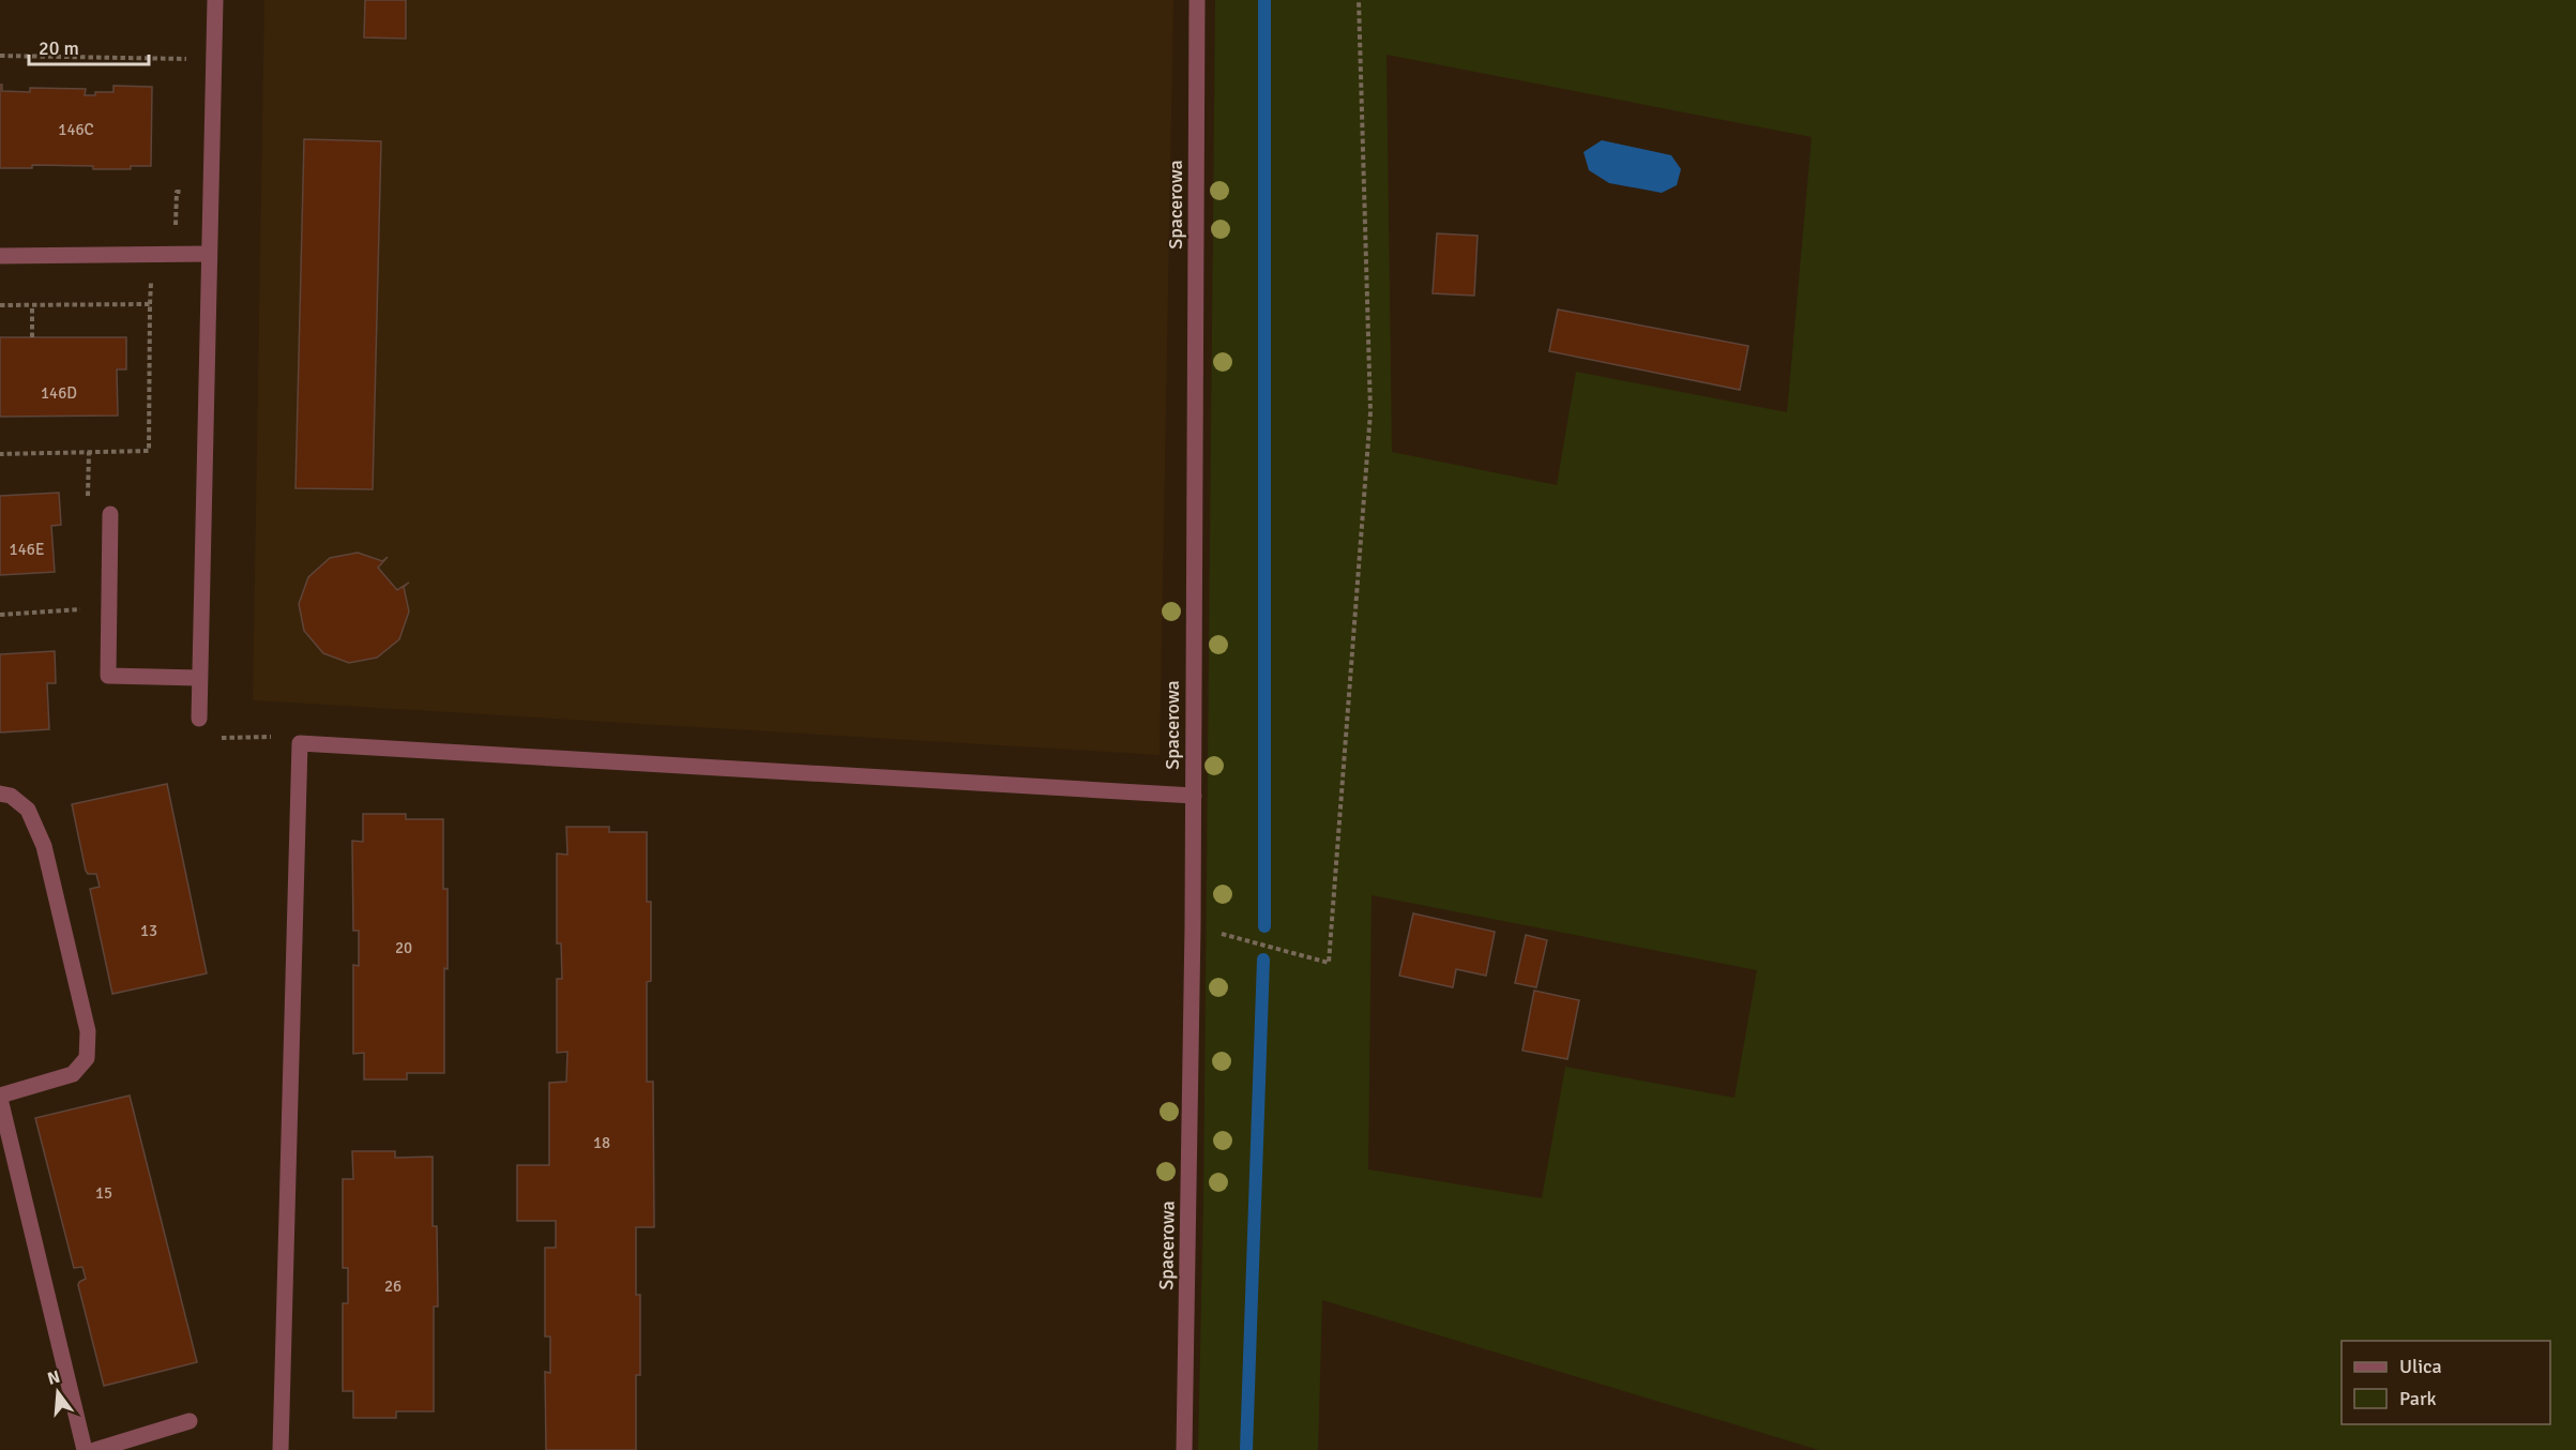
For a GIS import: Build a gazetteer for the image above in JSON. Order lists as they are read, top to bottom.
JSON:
{
  "streets": {
    "street": ["Spacerowa"]
  },
  "house_numbers": [
    "146C",
    "146D",
    "146E",
    "13",
    "20",
    "18",
    "15",
    "26"
  ],
  "legend": ["Ulica", "Park"],
  "scale_bar": "20 m",
  "north": "top"
}
